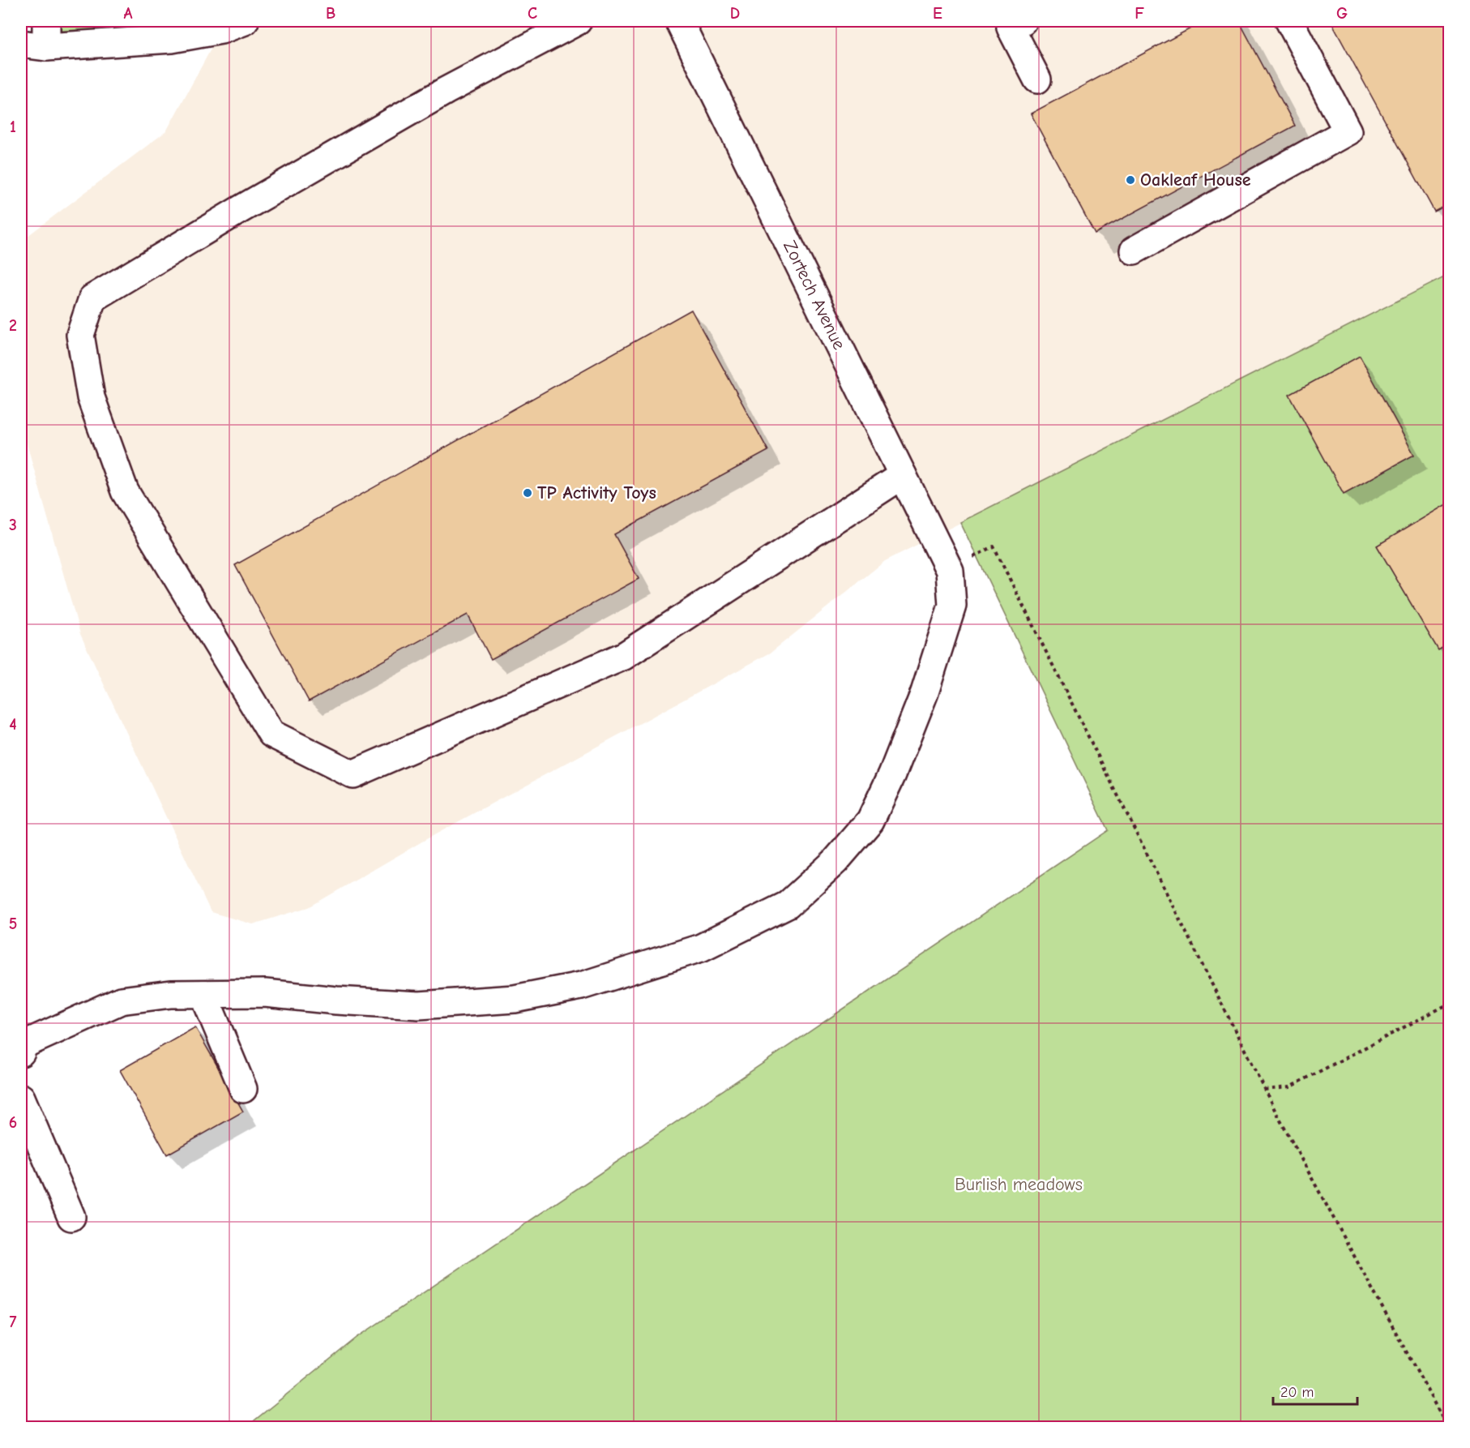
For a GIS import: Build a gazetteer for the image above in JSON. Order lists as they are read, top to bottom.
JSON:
{
  "streets": {
    "street": ["Zortech Avenue"]
  },
  "parks": ["Burlish meadows"],
  "places": ["Oakleaf House", "TP Activity Toys"],
  "scale_bar": "20 m",
  "grid": {
    "columns": [
      "A",
      "B",
      "C",
      "D",
      "E",
      "F",
      "G"
    ],
    "rows": [
      "1",
      "2",
      "3",
      "4",
      "5",
      "6",
      "7"
    ]
  }
}
